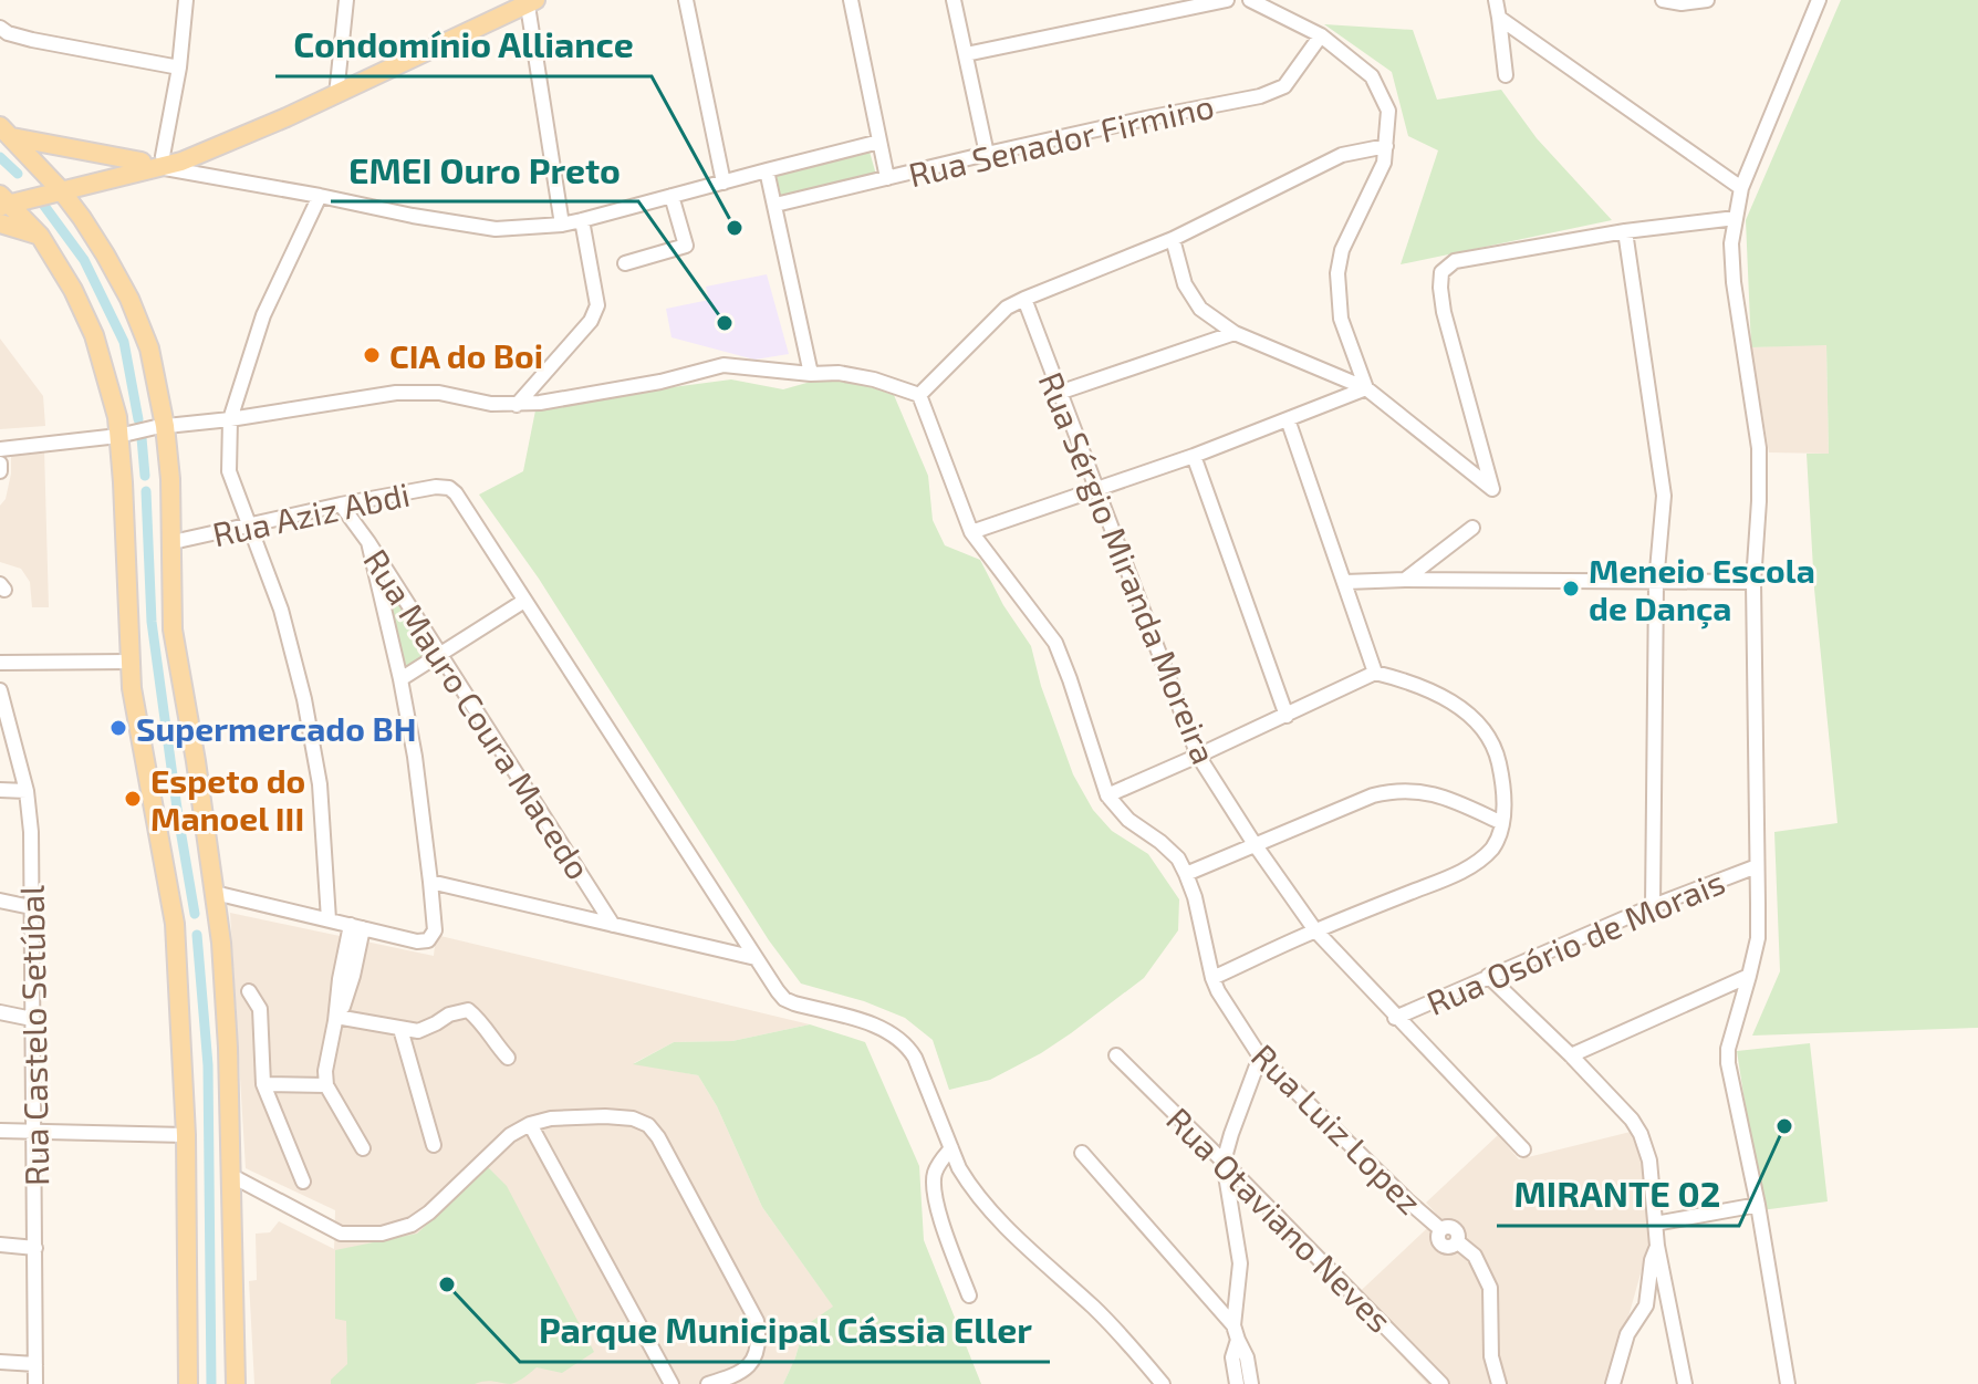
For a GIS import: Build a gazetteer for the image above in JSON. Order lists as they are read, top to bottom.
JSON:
{
  "streets": {
    "street": [
      "Rua Senador Firmino",
      "Rua Aziz Abdi",
      "Rua Sérgio Miranda Moreira",
      "Rua Mauro Coura Macedo",
      "Rua Osório de Morais",
      "Rua Castelo Setúbal",
      "Rua Luiz Lopez",
      "Rua Otaviano Neves"
    ]
  },
  "crossings": [
    ["Rua Aziz Abdi", "Rua Mauro Coura Macedo"],
    ["Rua Sérgio Miranda Moreira", "Rua Osório de Morais"]
  ],
  "places": [
    "Condomínio Alliance",
    "EMEI Ouro Preto",
    "CIA do Boi",
    "Meneio Escola de Dança",
    "Supermercado BH",
    "Espeto do Manoel III",
    "MIRANTE 02",
    "Parque Municipal Cássia Eller"
  ]
}
